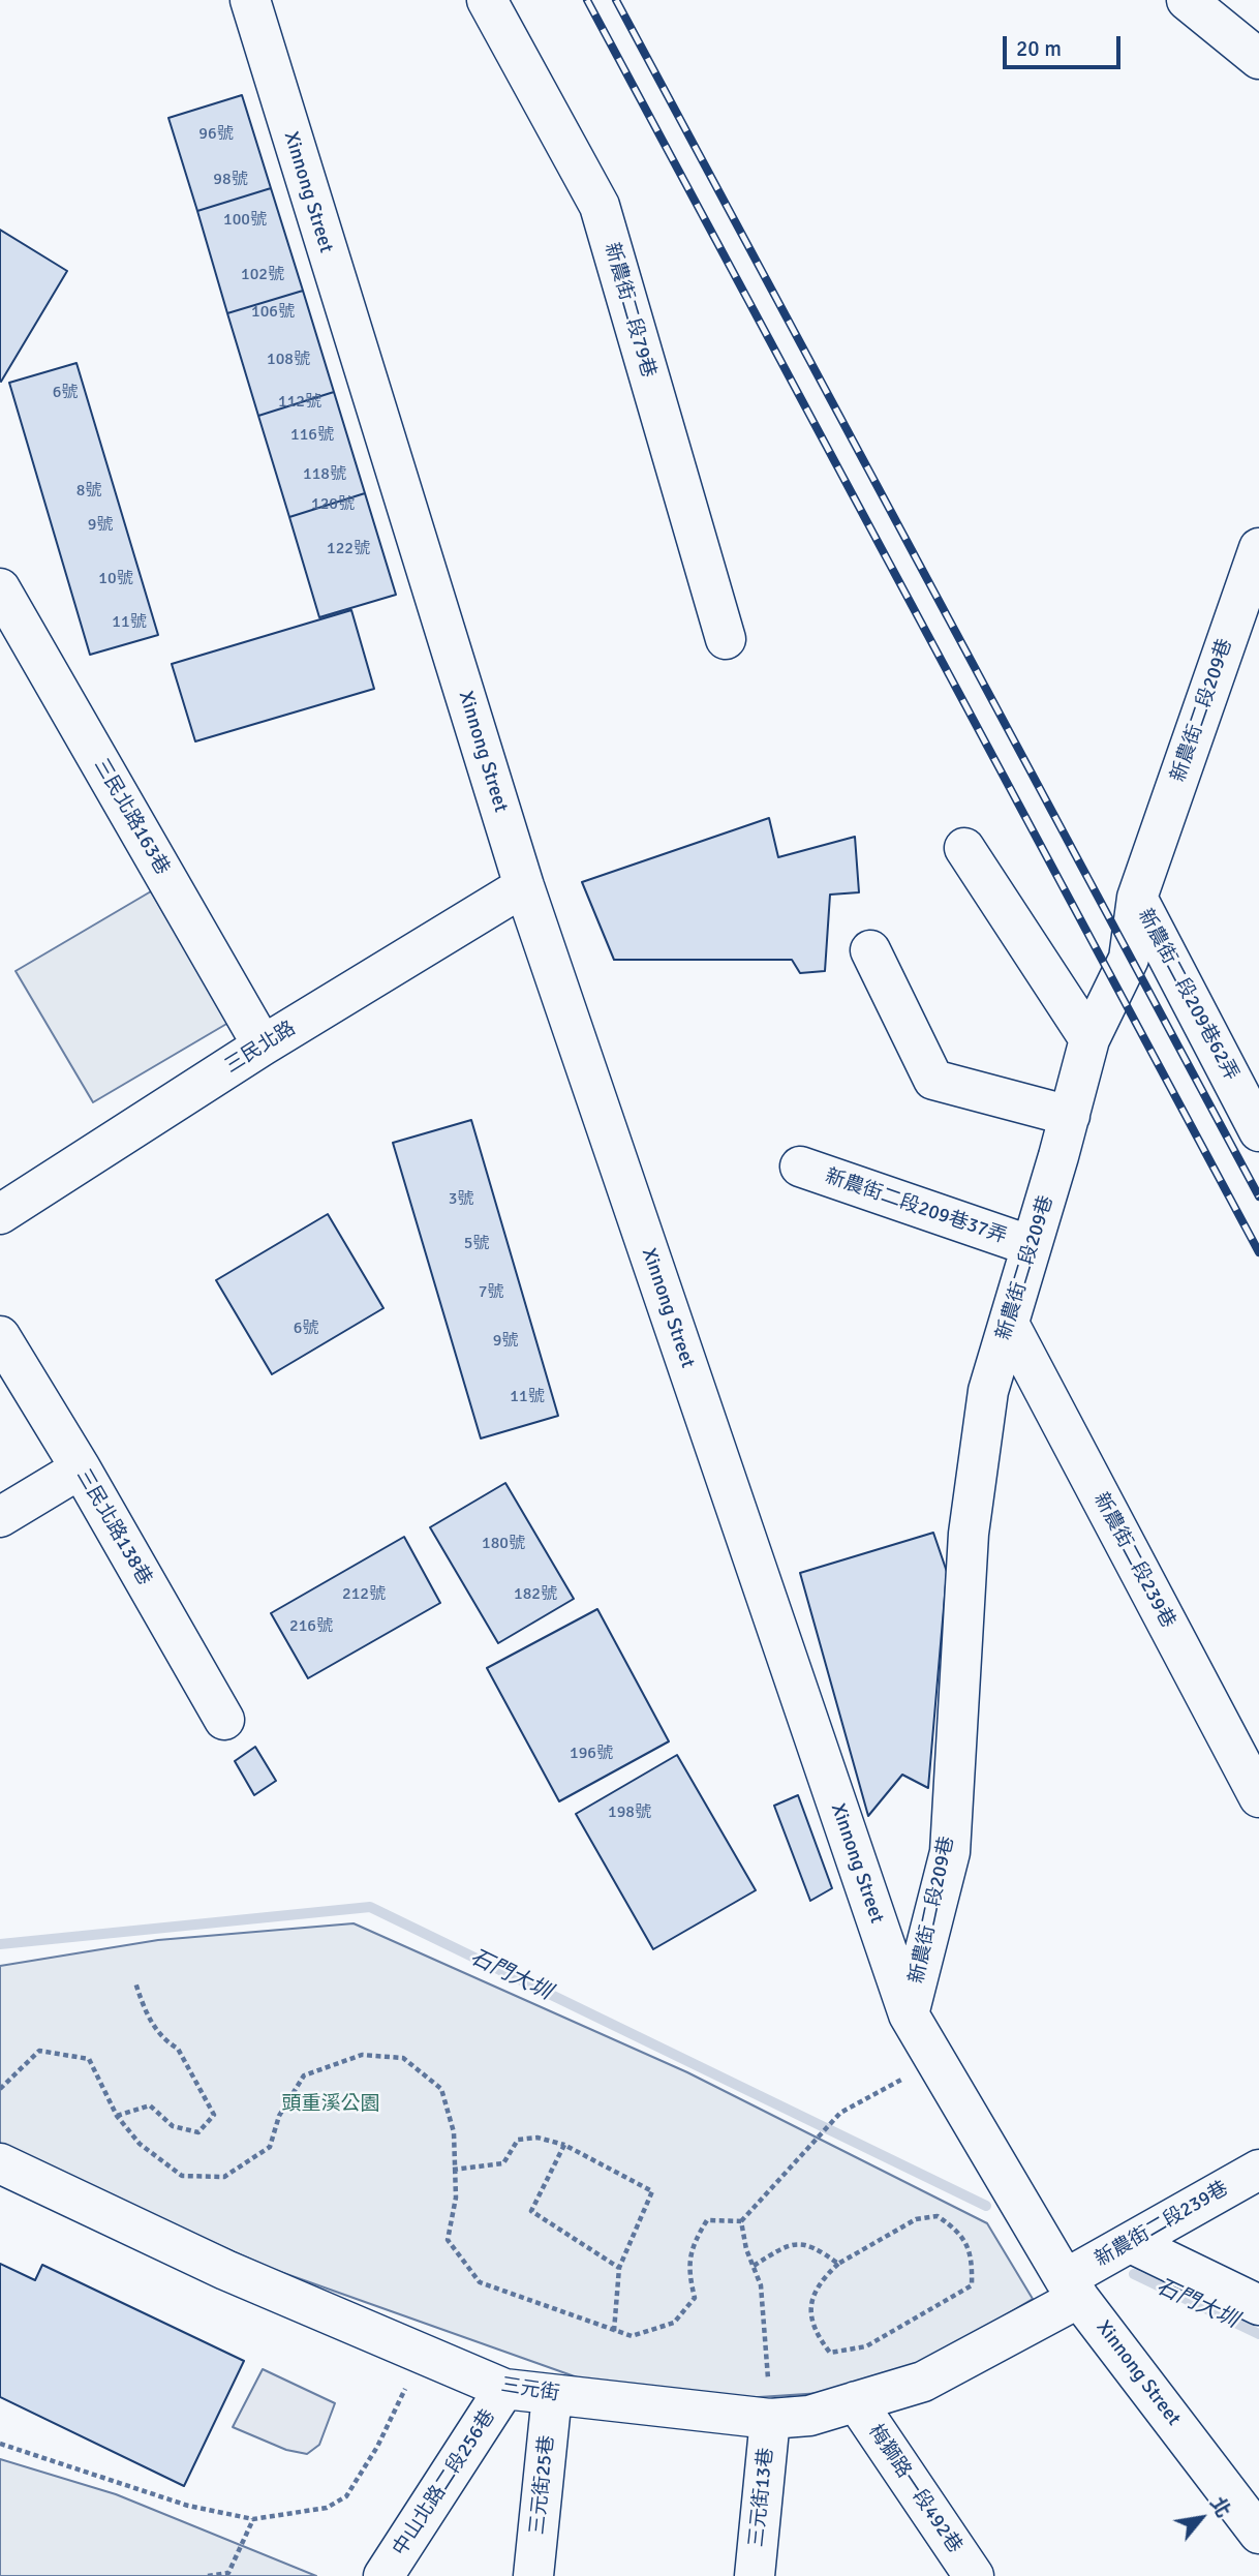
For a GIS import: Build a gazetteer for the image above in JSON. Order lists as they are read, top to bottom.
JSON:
{
  "streets": {
    "street": [
      "Xinnong Street",
      "新農街二段79巷",
      "新農街二段209巷",
      "三民北路163巷",
      "新農街二段209巷62弄",
      "三民北路",
      "新農街二段209巷37弄",
      "三民北路138巷",
      "新農街二段239巷",
      "三元街",
      "中山北路二段256巷",
      "三元街25巷",
      "梅獅路一段492巷",
      "三元街13巷"
    ]
  },
  "crossings": [
    ["Xinnong Street", "新農街二段209巷"],
    ["Xinnong Street", "三民北路"],
    ["Xinnong Street", "新農街二段239巷"],
    ["Xinnong Street", "三元街"],
    ["新農街二段209巷", "新農街二段209巷62弄"],
    ["新農街二段209巷", "新農街二段209巷37弄"],
    ["新農街二段209巷", "新農街二段239巷"],
    ["三民北路163巷", "三民北路"],
    ["新農街二段239巷", "三元街"],
    ["三元街", "中山北路二段256巷"],
    ["三元街", "三元街25巷"],
    ["三元街", "梅獅路一段492巷"],
    ["三元街", "三元街13巷"]
  ],
  "water": ["石門大圳"],
  "parks": ["頭重溪公園"],
  "house_numbers": [
    "96號",
    "98號",
    "100號",
    "102號",
    "106號",
    "108號",
    "6號",
    "112號",
    "116號",
    "118號",
    "8號",
    "120號",
    "9號",
    "122號",
    "10號",
    "11號",
    "3號",
    "5號",
    "7號",
    "6號",
    "9號",
    "11號",
    "180號",
    "212號",
    "182號",
    "216號",
    "196號",
    "198號"
  ],
  "scale_bar": "20 m",
  "north": "top right"
}
